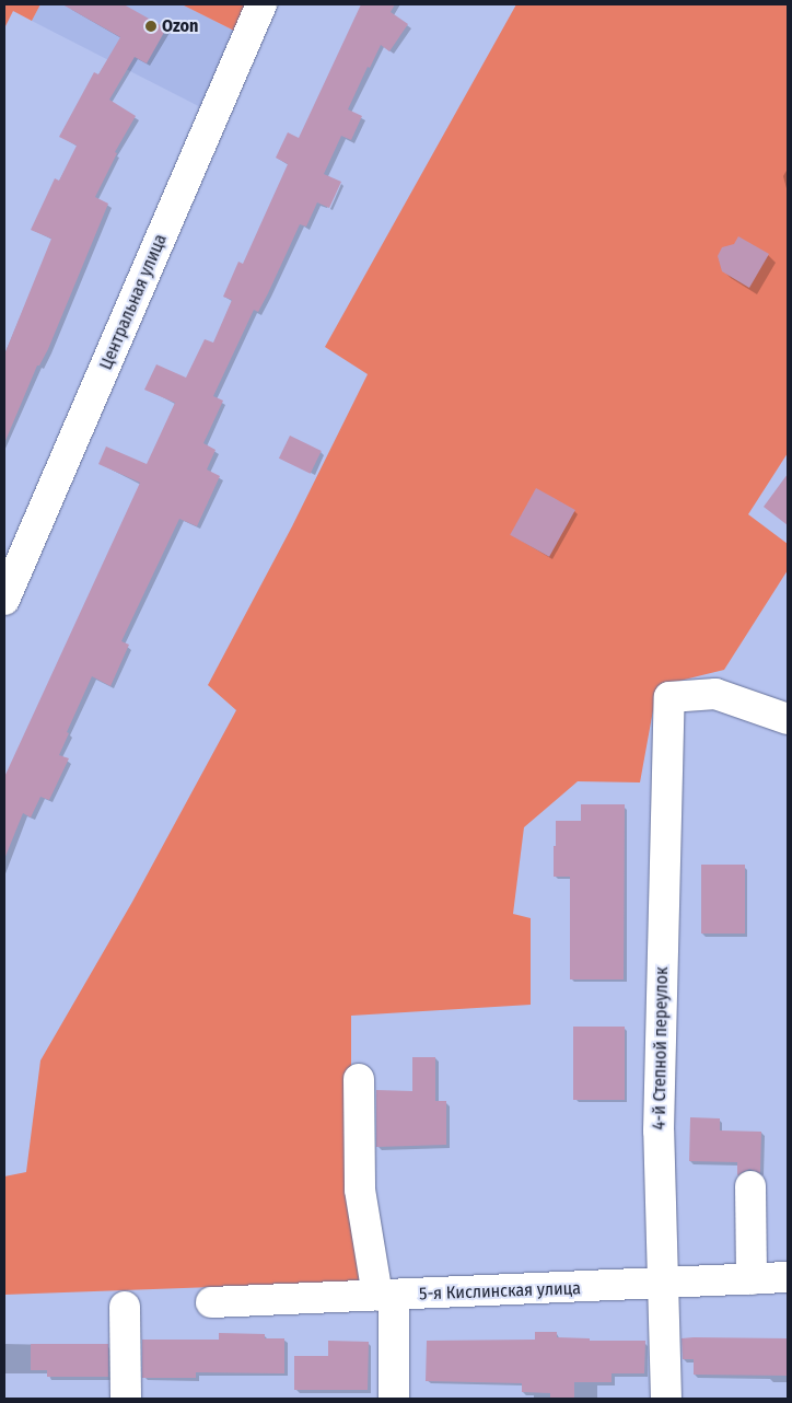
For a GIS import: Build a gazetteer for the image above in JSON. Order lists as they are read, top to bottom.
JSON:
{
  "streets": {
    "street": ["Центральная улица", "4-й Степной переулок", "5-я Кислинская улица"]
  },
  "crossings": [
    ["4-й Степной переулок", "5-я Кислинская улица"]
  ],
  "places": ["Ozon"]
}
